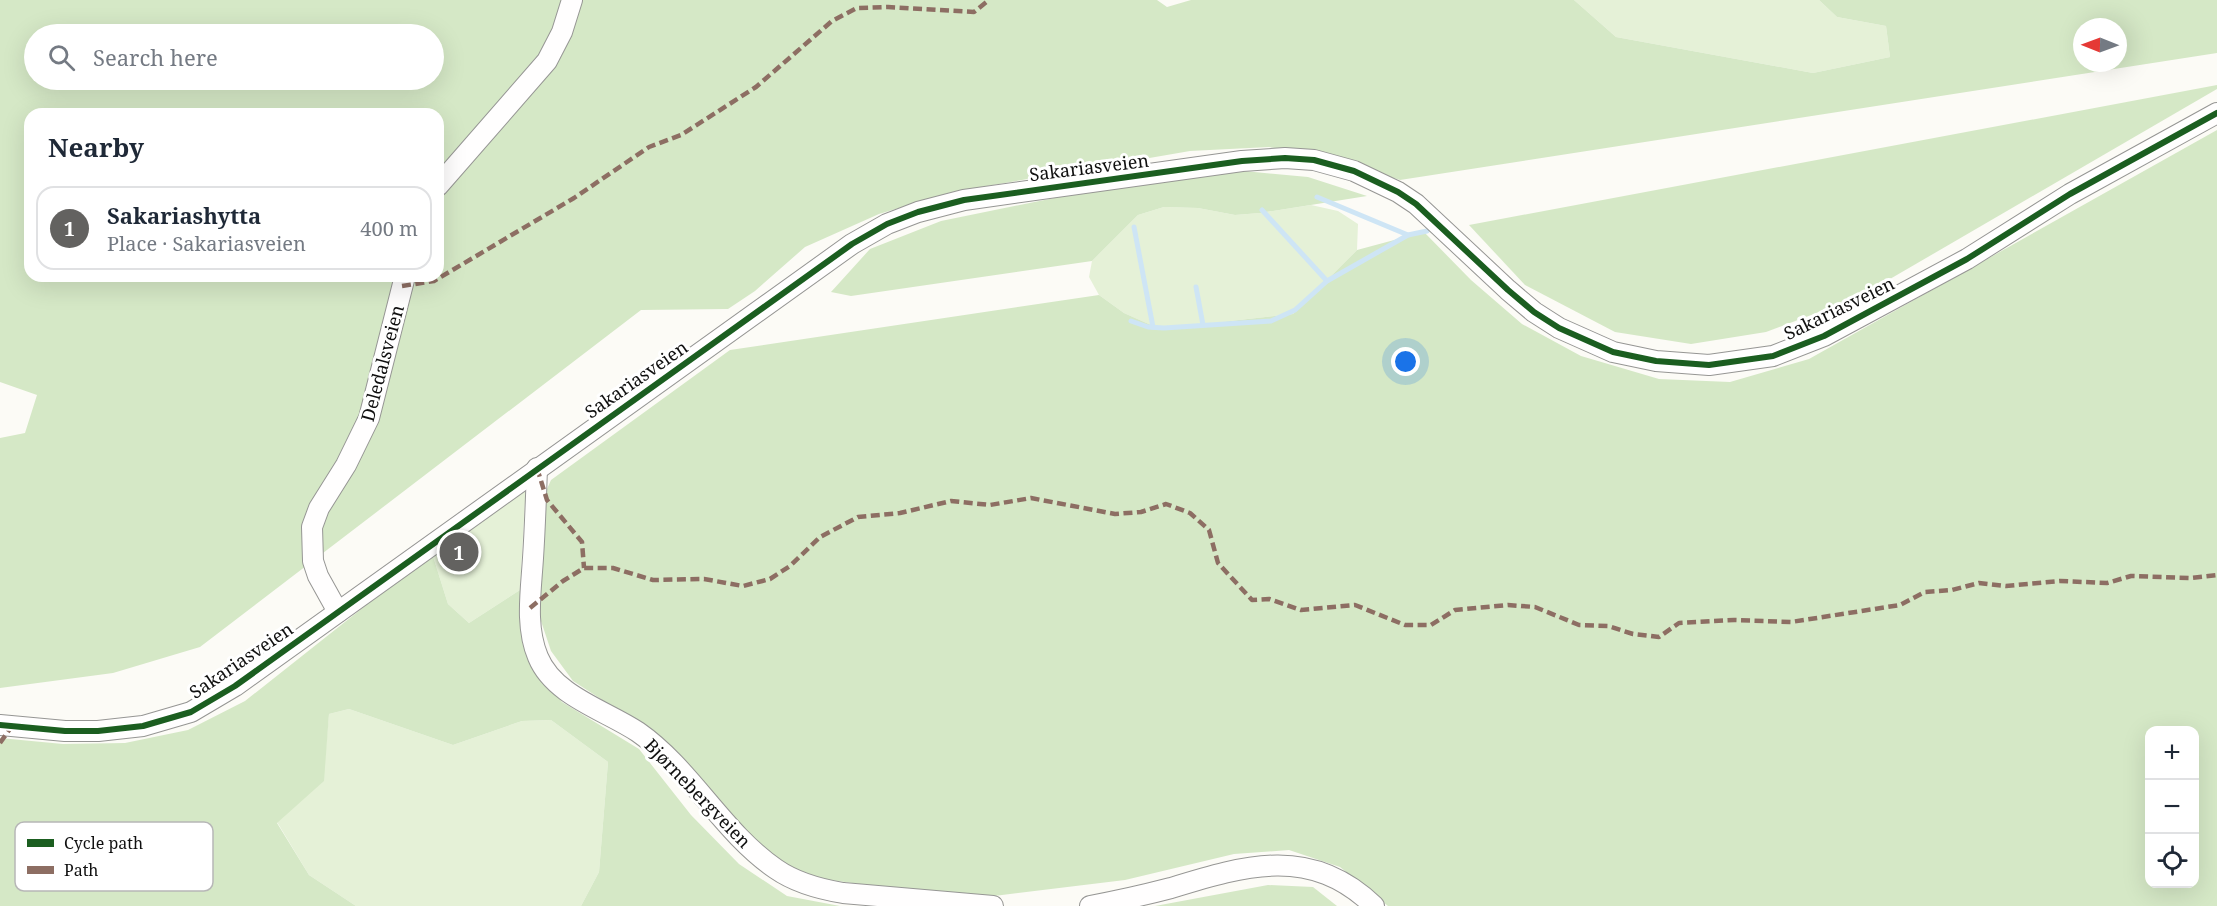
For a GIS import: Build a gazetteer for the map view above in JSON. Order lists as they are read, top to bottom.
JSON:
{
  "streets": {
    "street": ["Sakariasveien", "Deledalsveien", "Bjørnebergveien"]
  },
  "crossings": [
    ["Sakariasveien", "Deledalsveien"],
    ["Sakariasveien", "Bjørnebergveien"]
  ],
  "legend": ["Cycle path", "Path"],
  "north": "left",
  "page": {
    "search": "Search here",
    "heading": "Nearby",
    "list": [
      {
        "mark": "1",
        "name": "Sakariashytta",
        "note": "Place · Sakariasveien",
        "value": "400 m"
      }
    ],
    "pins": "1",
    "map_buttons": ["+", "−"]
  }
}
